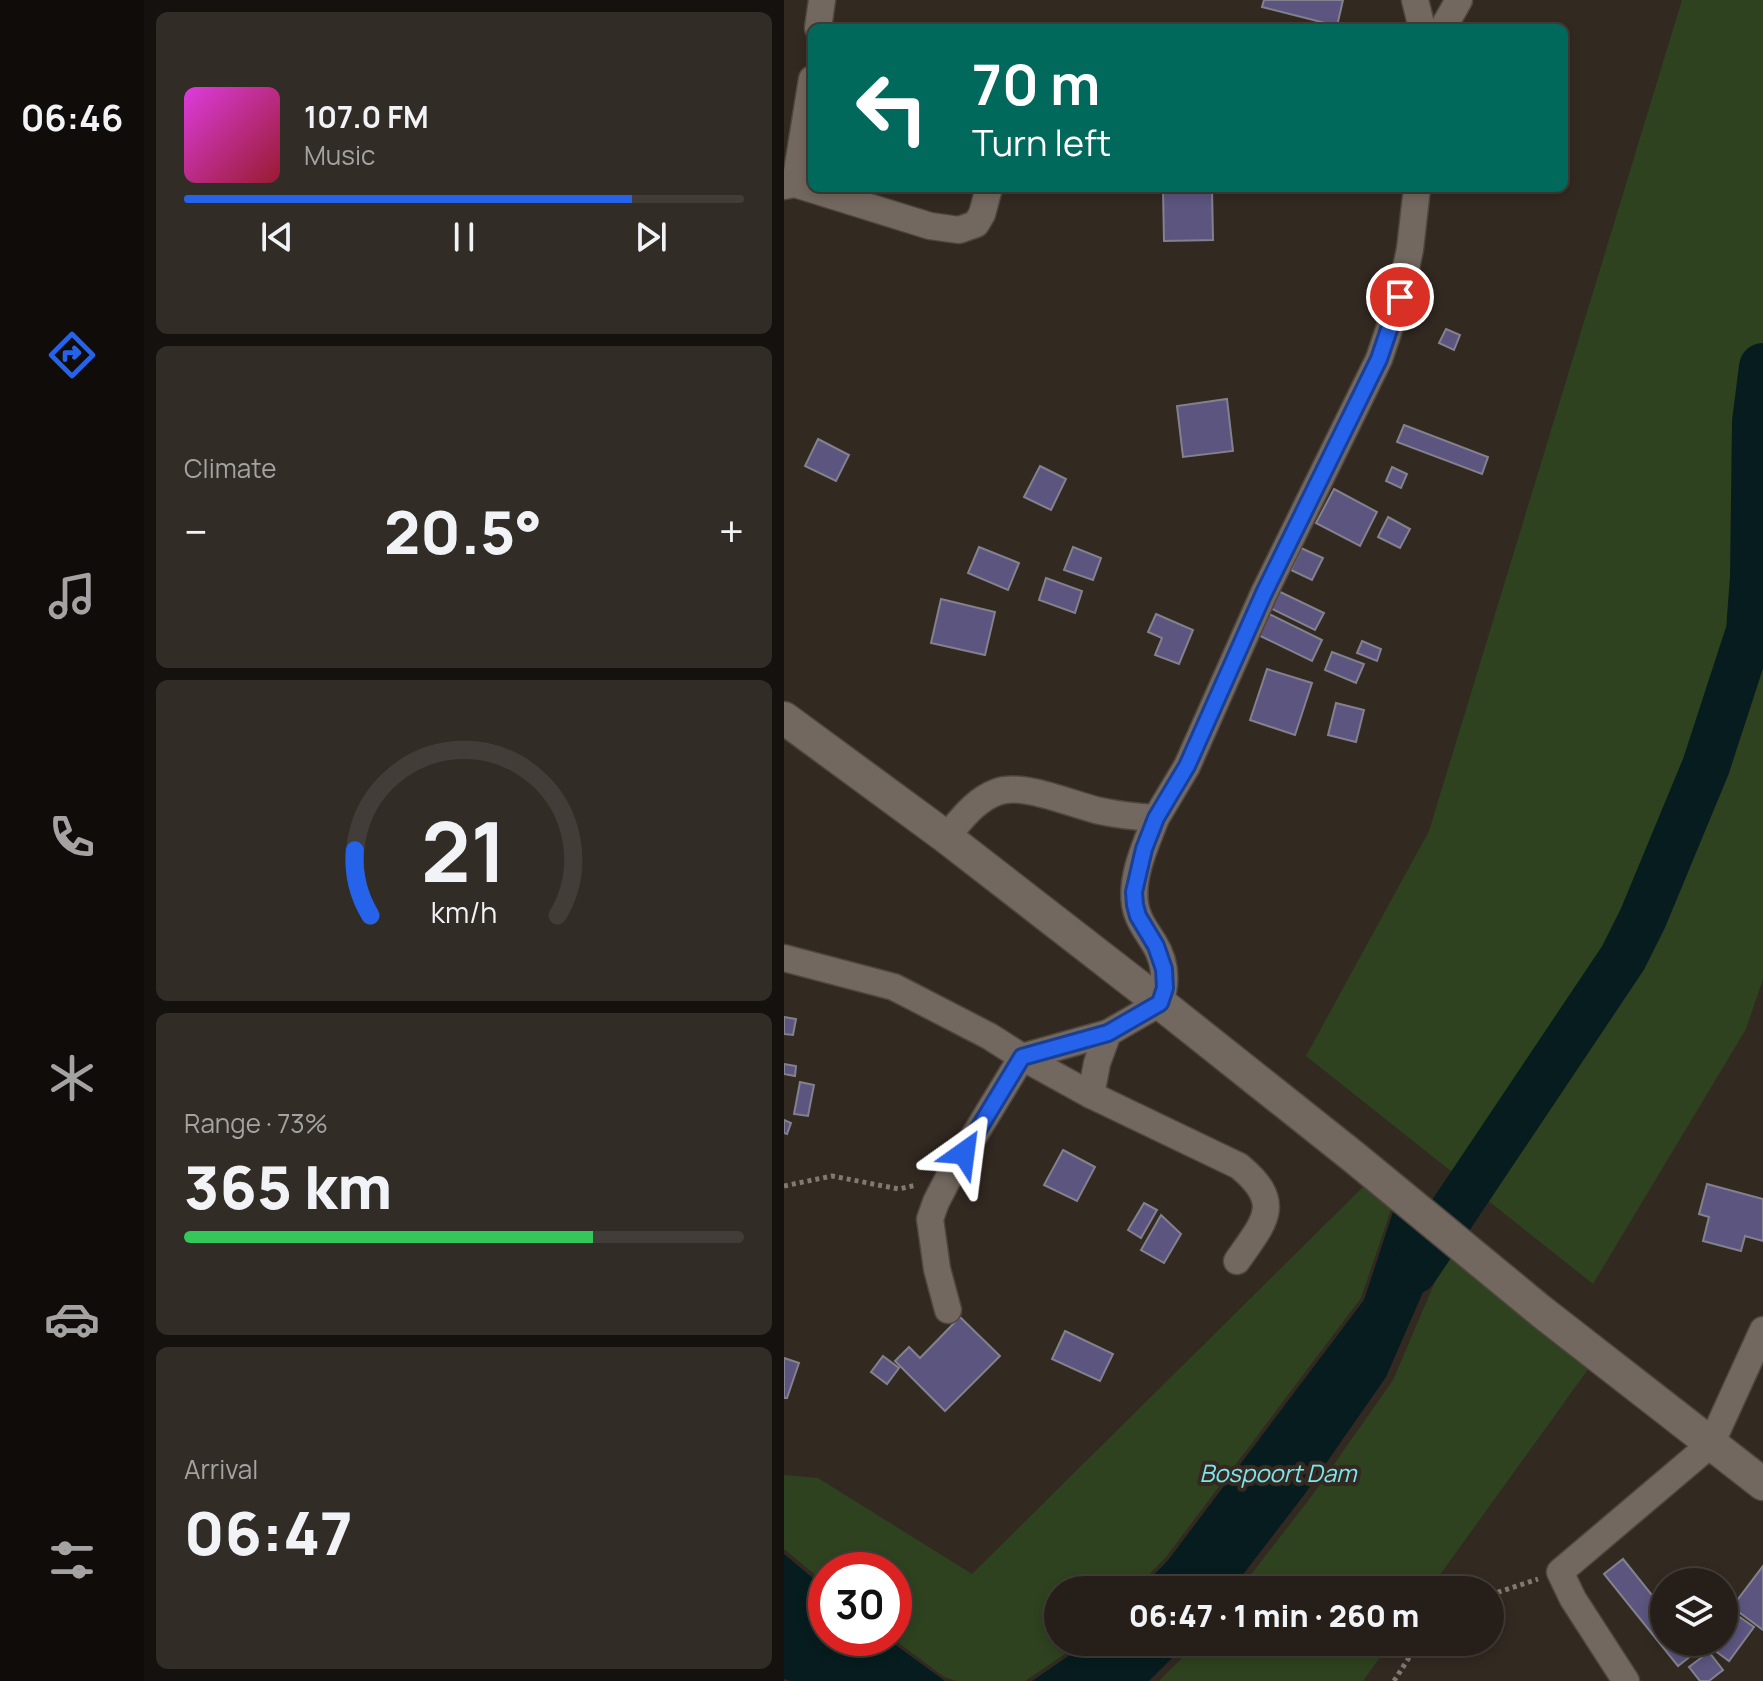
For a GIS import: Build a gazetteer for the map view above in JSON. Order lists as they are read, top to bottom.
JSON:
{
  "water": ["Bospoort Dam"],
  "page": {
    "tabs": "06:46",
    "turn": ["70 m", "Turn left"],
    "song": ["107.0 FM", "Music"],
    "tile": [
      "Climate",
      ["Range · 73%", "365 km"],
      ["Arrival", "06:47"]
    ],
    "heat": ["−", "20.5°", "+"],
    "limit": "30",
    "trip": "06:47 · 1 min · 260 m",
    "gauge": ["21", "km/h"]
  }
}
